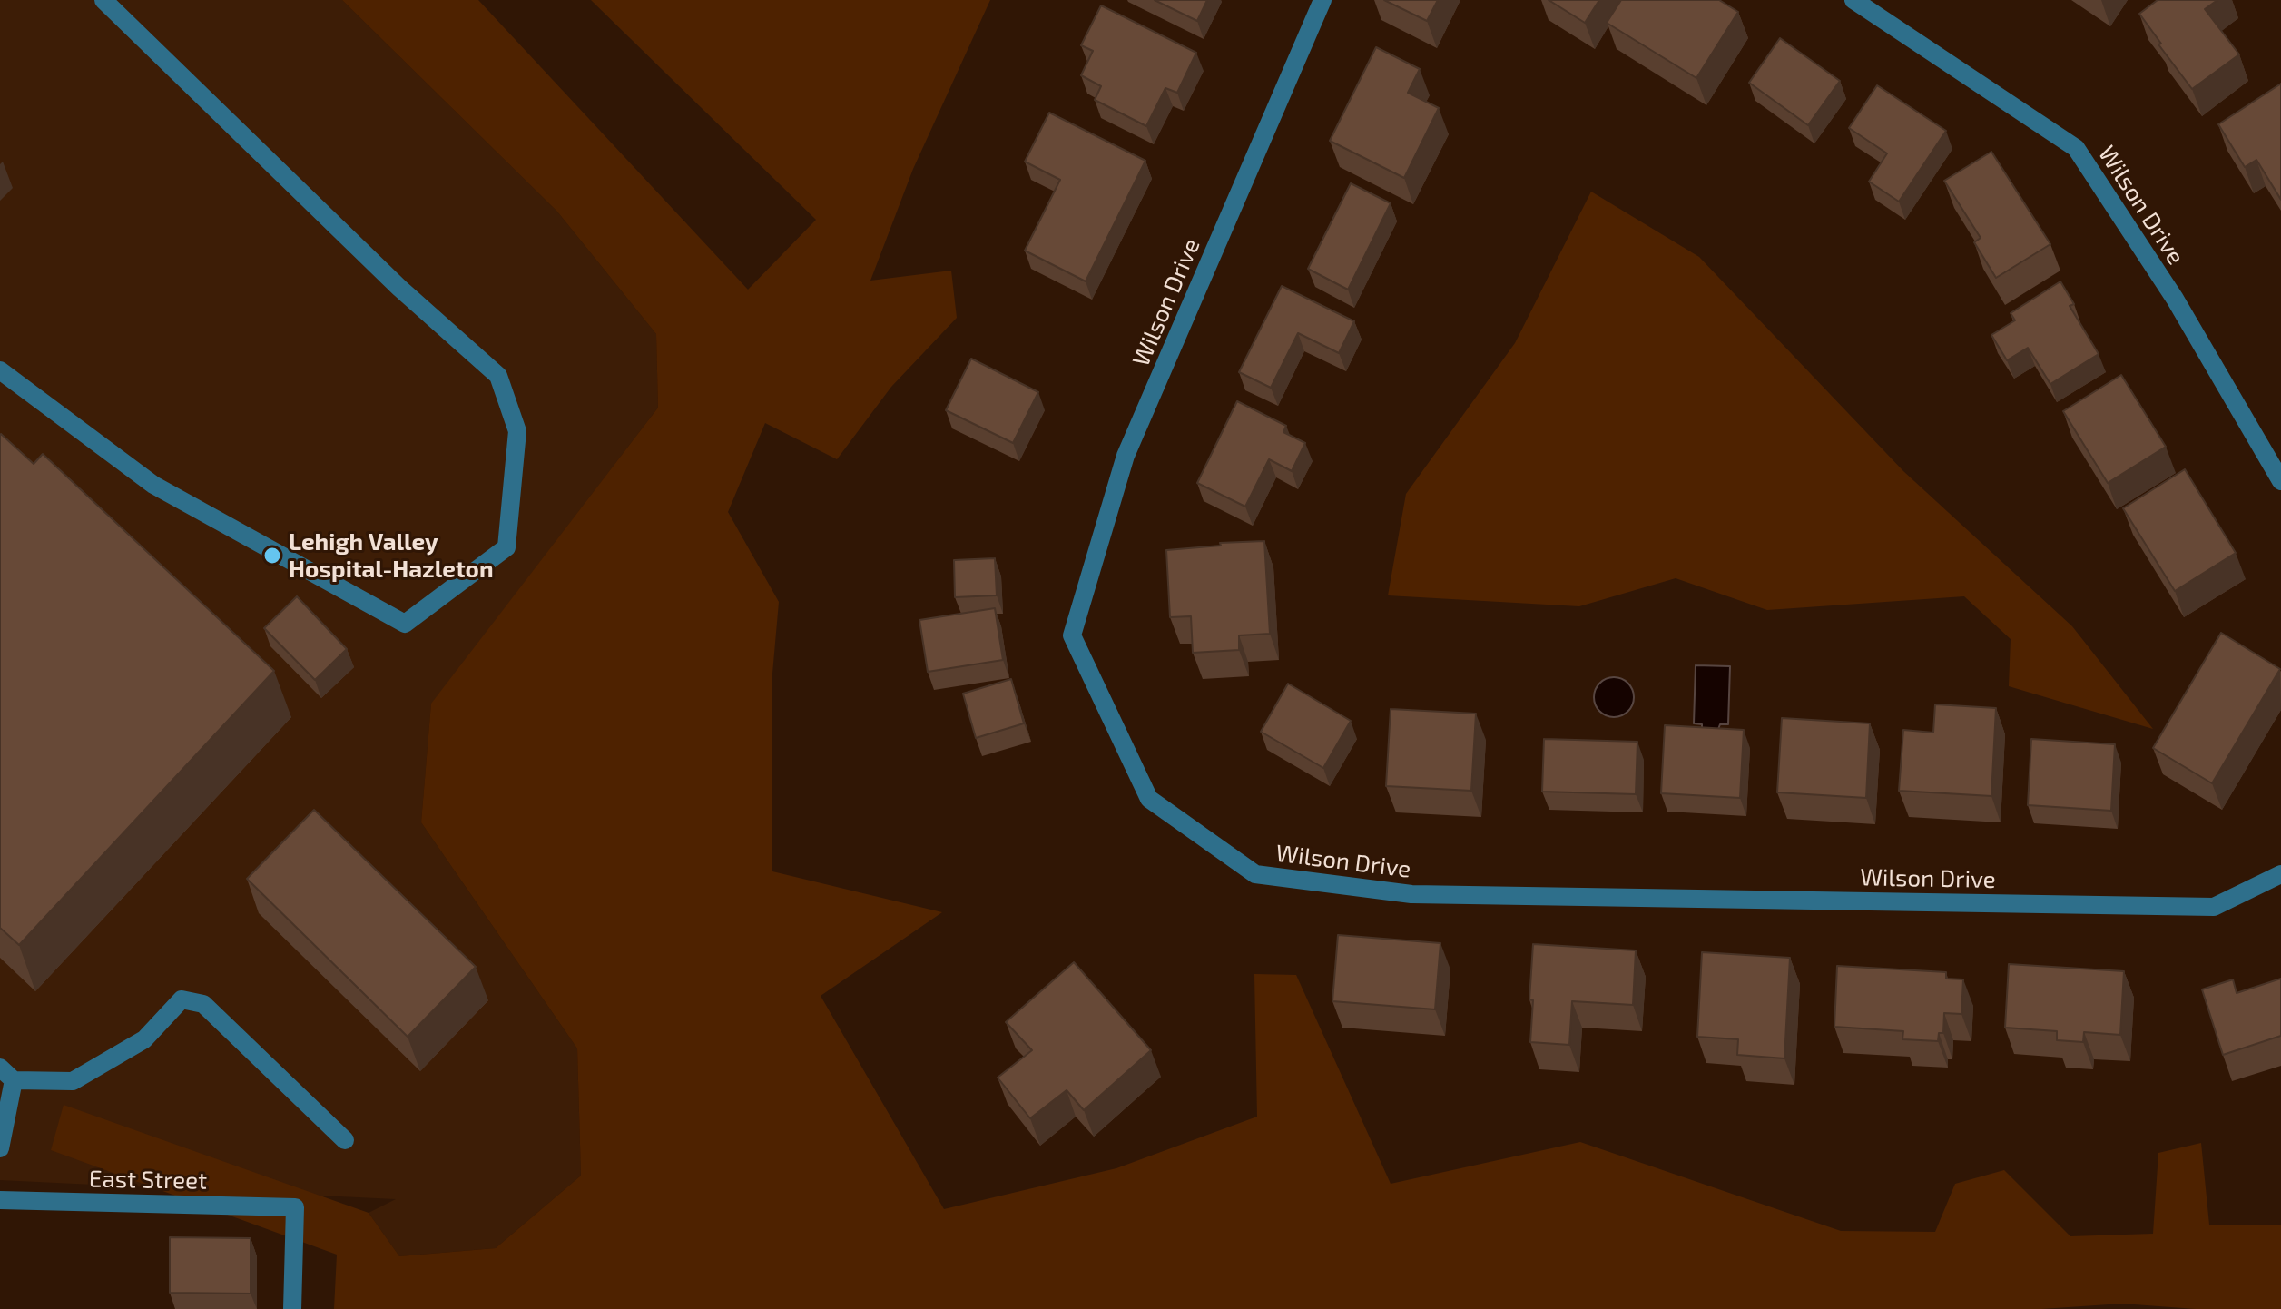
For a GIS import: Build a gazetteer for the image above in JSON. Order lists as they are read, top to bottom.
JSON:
{
  "streets": {
    "street": ["Wilson Drive", "East Street"]
  },
  "places": ["Lehigh Valley Hospital-Hazleton"]
}
